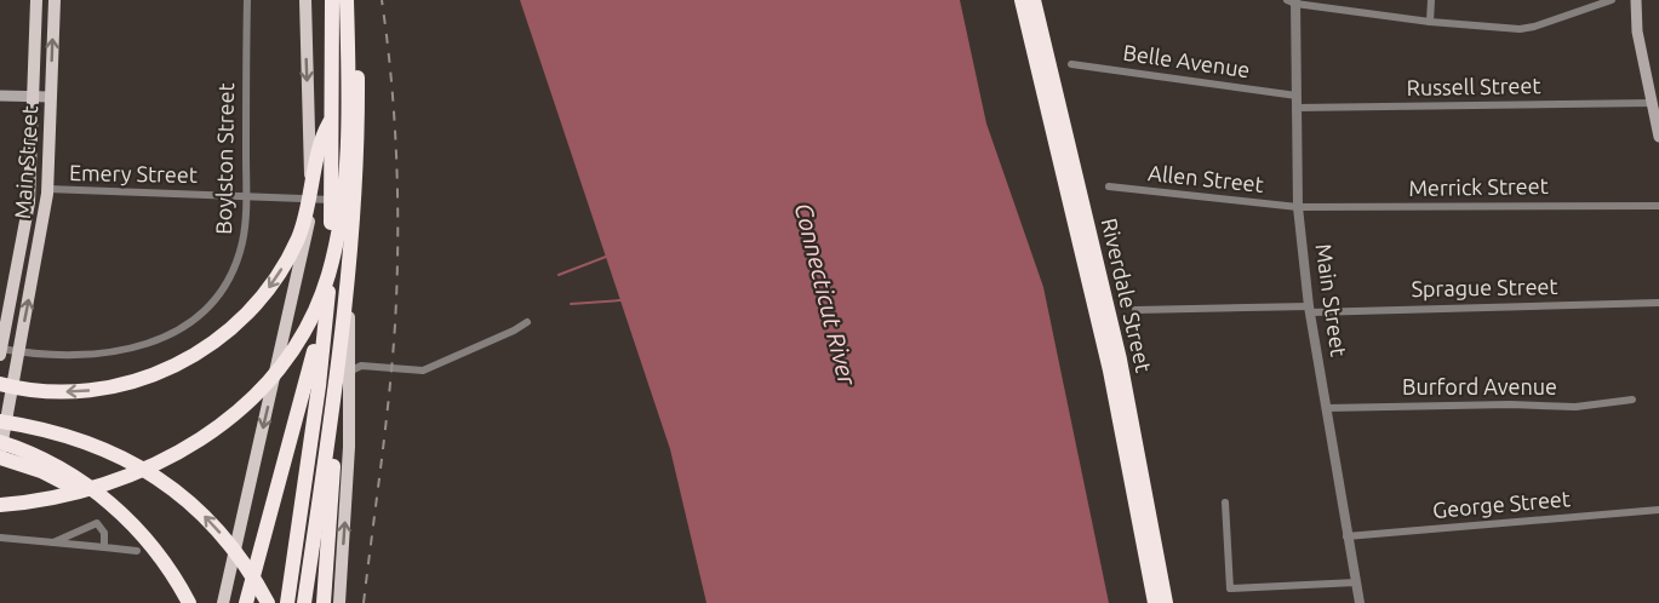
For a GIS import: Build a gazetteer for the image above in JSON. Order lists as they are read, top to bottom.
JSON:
{
  "streets": {
    "highway": ["Riverdale Street"],
    "main road": ["Main Street"],
    "street": [
      "Belle Avenue",
      "Russell Street",
      "Boylston Street",
      "Emery Street",
      "Allen Street",
      "Merrick Street",
      "Sprague Street",
      "Burford Avenue",
      "George Street"
    ]
  },
  "crossings": [
    ["Belle Avenue", "Main Street"],
    ["Russell Street", "Main Street"],
    ["Boylston Street", "Main Street"],
    ["Boylston Street", "Emery Street"],
    ["Main Street", "Emery Street"],
    ["Main Street", "Allen Street"],
    ["Main Street", "Merrick Street"],
    ["Main Street", "Sprague Street"],
    ["Main Street", "Burford Avenue"],
    ["Main Street", "George Street"],
    ["Allen Street", "Merrick Street"]
  ],
  "water": ["Connecticut River"]
}
